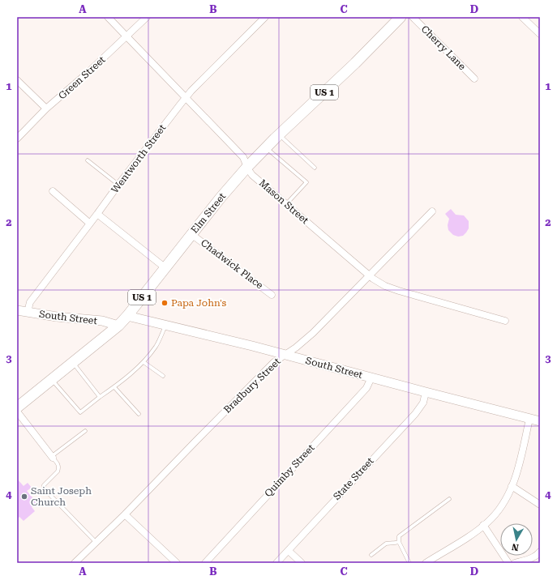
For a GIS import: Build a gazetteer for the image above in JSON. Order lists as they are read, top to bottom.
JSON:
{
  "streets": {
    "main road": ["US 1", "Elm Street"],
    "street": [
      "Cherry Lane",
      "Green Street",
      "Wentworth Street",
      "Mason Street",
      "Chadwick Place",
      "South Street",
      "Bradbury Street",
      "Quimby Street",
      "State Street"
    ]
  },
  "crossings": [
    ["Green Street", "Mason Street"],
    ["Wentworth Street", "Mason Street"],
    ["Wentworth Street", "South Street"],
    ["Mason Street", "Elm Street"],
    ["Mason Street", "Bradbury Street"],
    ["Elm Street", "Chadwick Place"],
    ["Elm Street", "South Street"],
    ["South Street", "Bradbury Street"],
    ["South Street", "Quimby Street"],
    ["South Street", "State Street"]
  ],
  "places": ["Papa John's", "Saint Joseph Church"],
  "north": "bottom",
  "grid": {
    "columns": [
      "A",
      "B",
      "C",
      "D"
    ],
    "rows": [
      "1",
      "2",
      "3",
      "4"
    ]
  }
}
